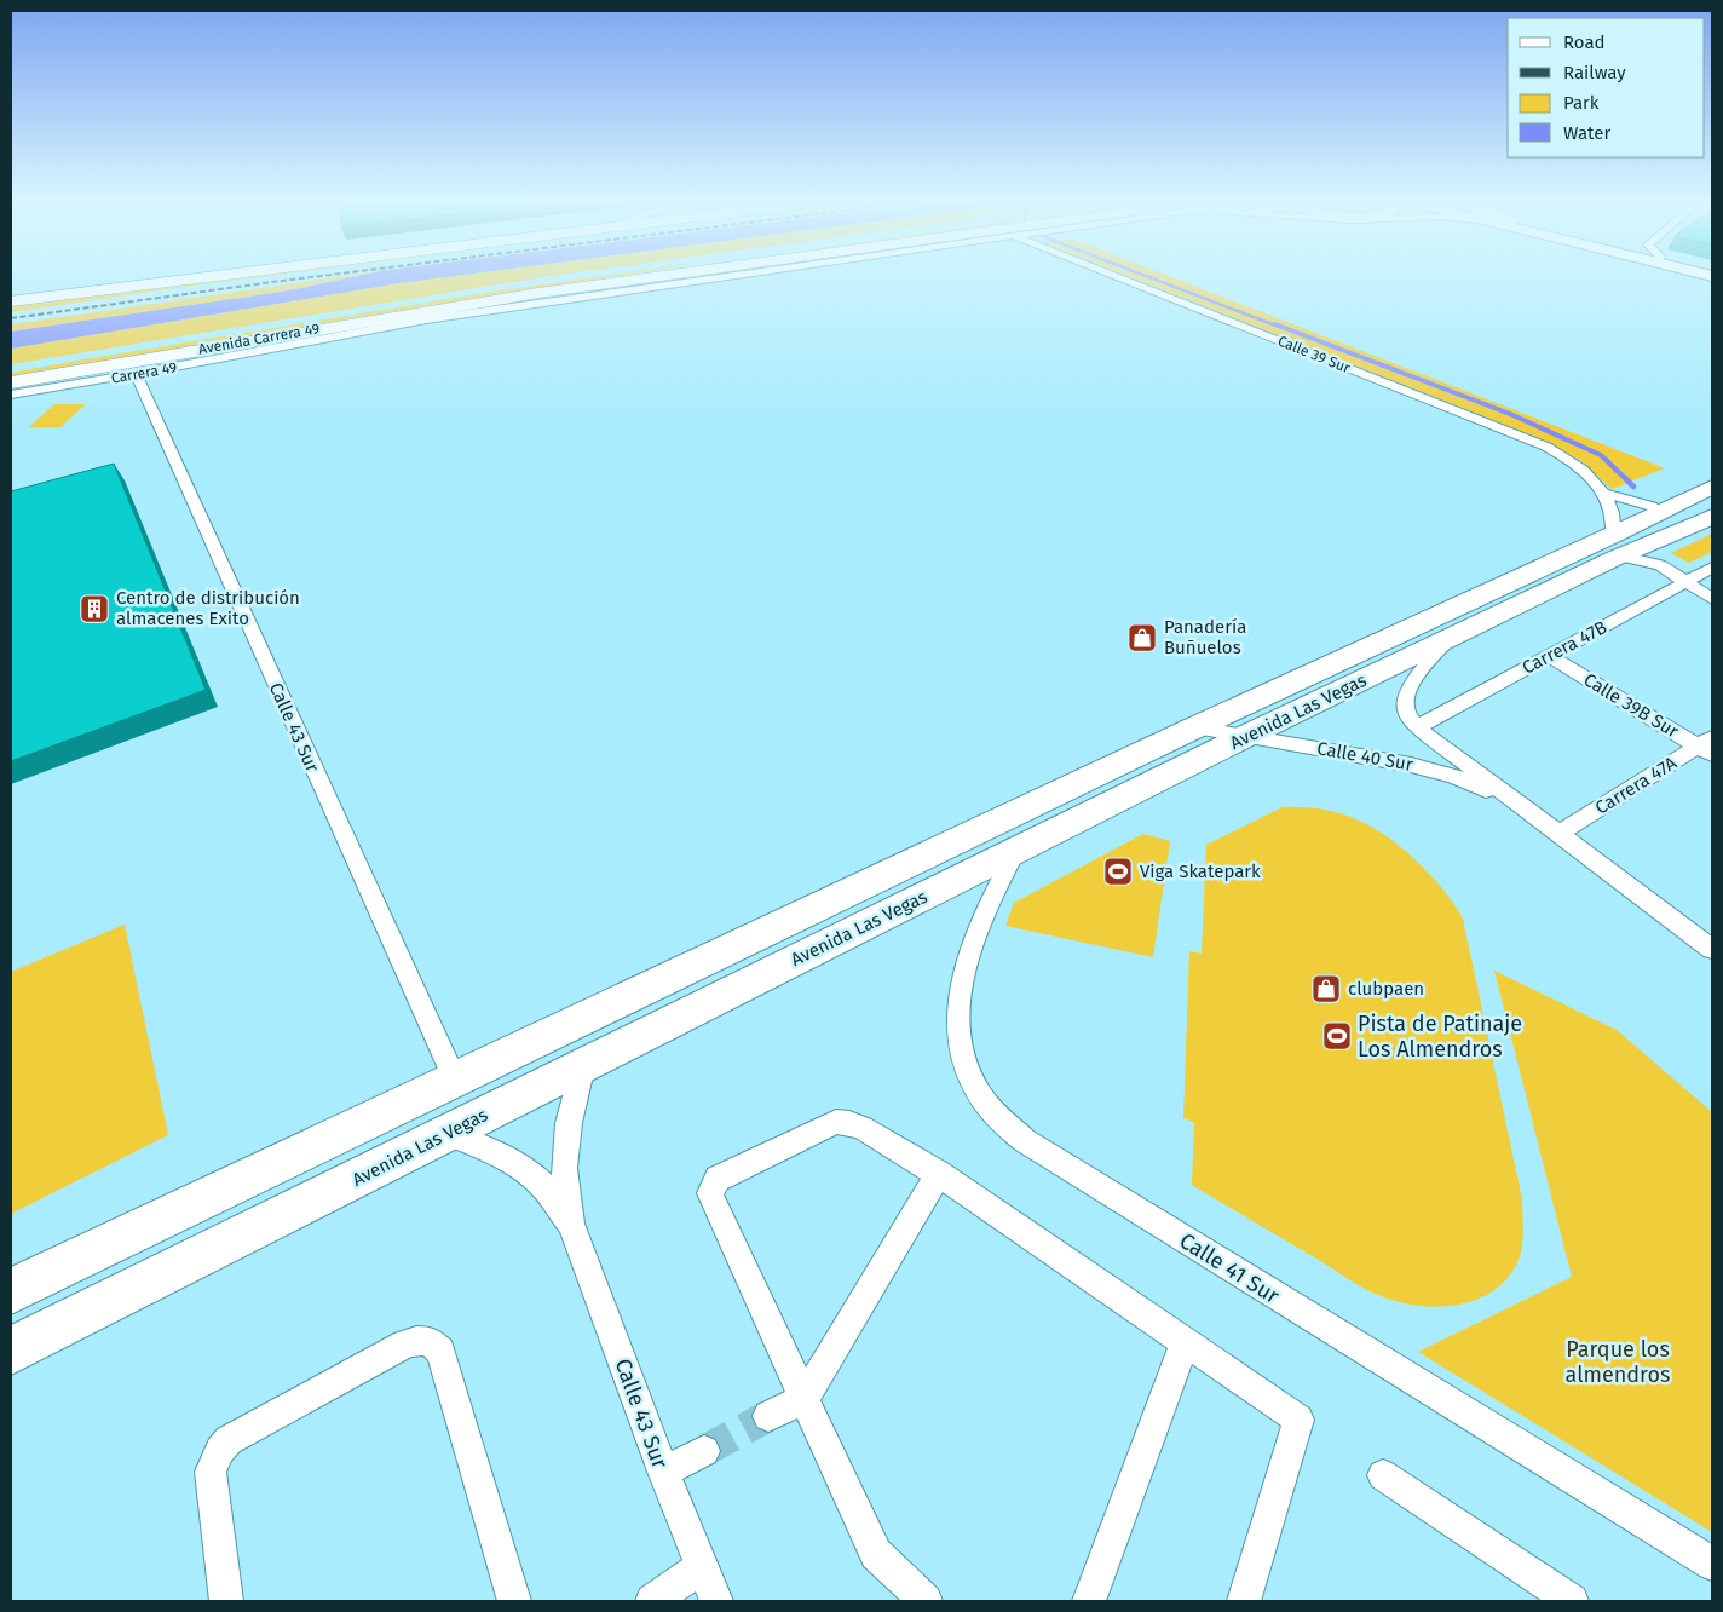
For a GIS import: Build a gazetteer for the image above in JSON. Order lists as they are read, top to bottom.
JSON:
{
  "streets": {
    "highway": ["Avenida Carrera 49"],
    "main road": ["Avenida Las Vegas"],
    "street": [
      "Calle 39 Sur",
      "Carrera 49",
      "Carrera 47B",
      "Calle 39B Sur",
      "Calle 43 Sur",
      "Calle 40 Sur",
      "Carrera 47A",
      "Calle 41 Sur"
    ]
  },
  "crossings": [
    ["Calle 39 Sur", "Avenida Las Vegas"],
    ["Carrera 49", "Calle 43 Sur"],
    ["Carrera 47B", "Calle 39B Sur"],
    ["Carrera 47B", "Calle 40 Sur"],
    ["Calle 39B Sur", "Carrera 47A"],
    ["Avenida Las Vegas", "Calle 43 Sur"],
    ["Avenida Las Vegas", "Calle 40 Sur"],
    ["Avenida Las Vegas", "Calle 41 Sur"],
    ["Calle 40 Sur", "Carrera 47A"]
  ],
  "parks": ["Parque los almendros"],
  "places": {
    "building": ["Centro de distribución almacenes Exito"],
    "shop": ["Panadería Buñuelos", "clubpaen"],
    "sports": ["Viga Skatepark", "Pista de Patinaje Los Almendros"]
  },
  "legend": [
    "Road",
    "Railway",
    "Park",
    "Water"
  ]
}
